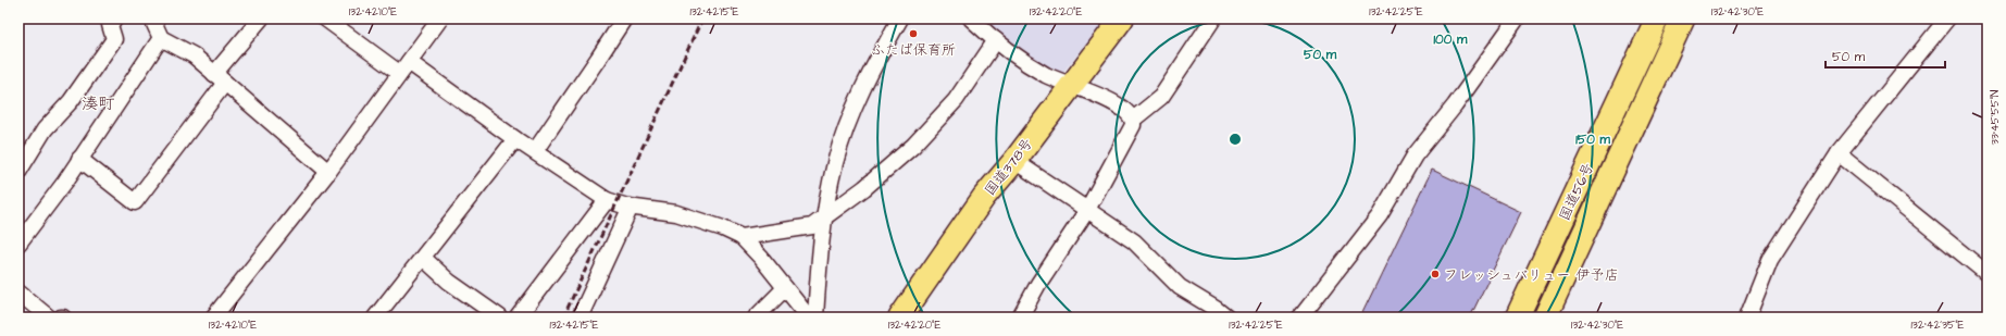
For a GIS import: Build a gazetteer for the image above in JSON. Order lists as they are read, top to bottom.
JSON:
{
  "streets": {
    "highway": ["国道378号", "国道56号"]
  },
  "districts": ["湊町"],
  "places": ["ふたば保育所", "フレッシュバリュー 伊予店"],
  "scale_bar": "50 m",
  "coordinates": [
    "132°42'10\"E",
    "132°42'15\"E",
    "132°42'20\"E",
    "132°42'25\"E",
    "132°42'30\"E",
    "33°45'55\"N",
    "132°42'35\"E"
  ],
  "rings": ["100 m", "50 m", "150 m"]
}
